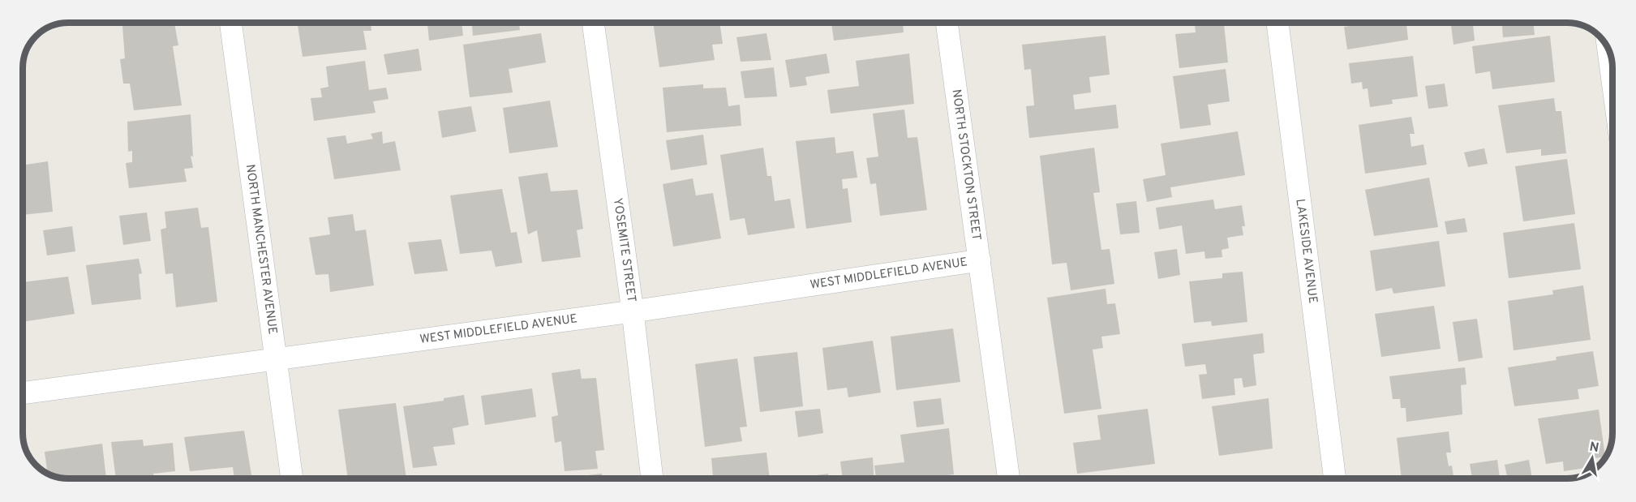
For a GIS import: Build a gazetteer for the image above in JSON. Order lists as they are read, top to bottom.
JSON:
{
  "streets": {
    "street": [
      "NORTH STOCKTON STREET",
      "NORTH MANCHESTER AVENUE",
      "YOSEMITE STREET",
      "LAKESIDE AVENUE",
      "WEST MIDDLEFIELD AVENUE"
    ]
  },
  "crossings": [
    ["NORTH STOCKTON STREET", "WEST MIDDLEFIELD AVENUE"],
    ["NORTH MANCHESTER AVENUE", "WEST MIDDLEFIELD AVENUE"],
    ["YOSEMITE STREET", "WEST MIDDLEFIELD AVENUE"]
  ],
  "north": "top"
}
